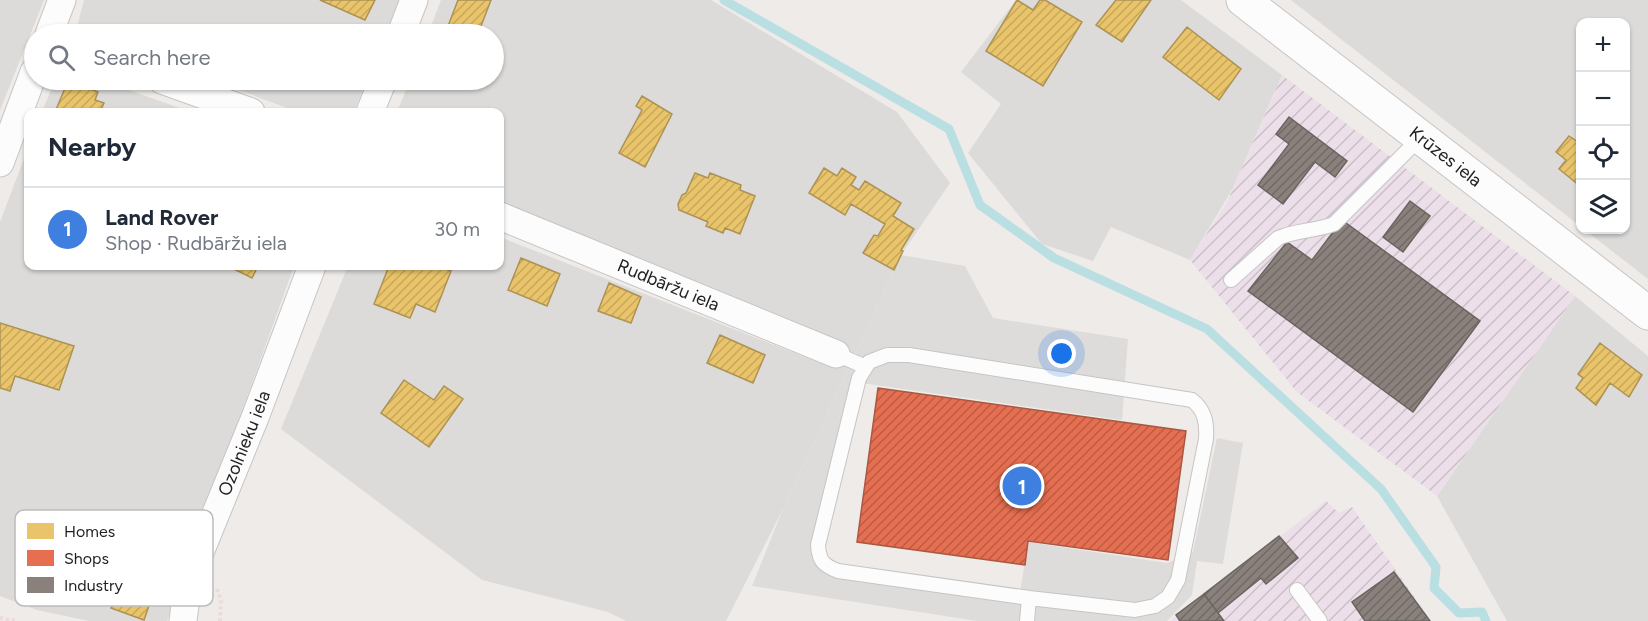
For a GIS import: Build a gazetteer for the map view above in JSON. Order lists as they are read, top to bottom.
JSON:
{
  "streets": {
    "street": ["Krūzes iela", "Rudbāržu iela", "Ozolnieku iela"]
  },
  "legend": ["Homes", "Shops", "Industry"],
  "page": {
    "map_buttons": ["+", "−"],
    "search": "Search here",
    "heading": "Nearby",
    "list": [
      {
        "mark": "1",
        "name": "Land Rover",
        "note": "Shop · Rudbāržu iela",
        "value": "30 m"
      }
    ],
    "pins": "1"
  }
}
